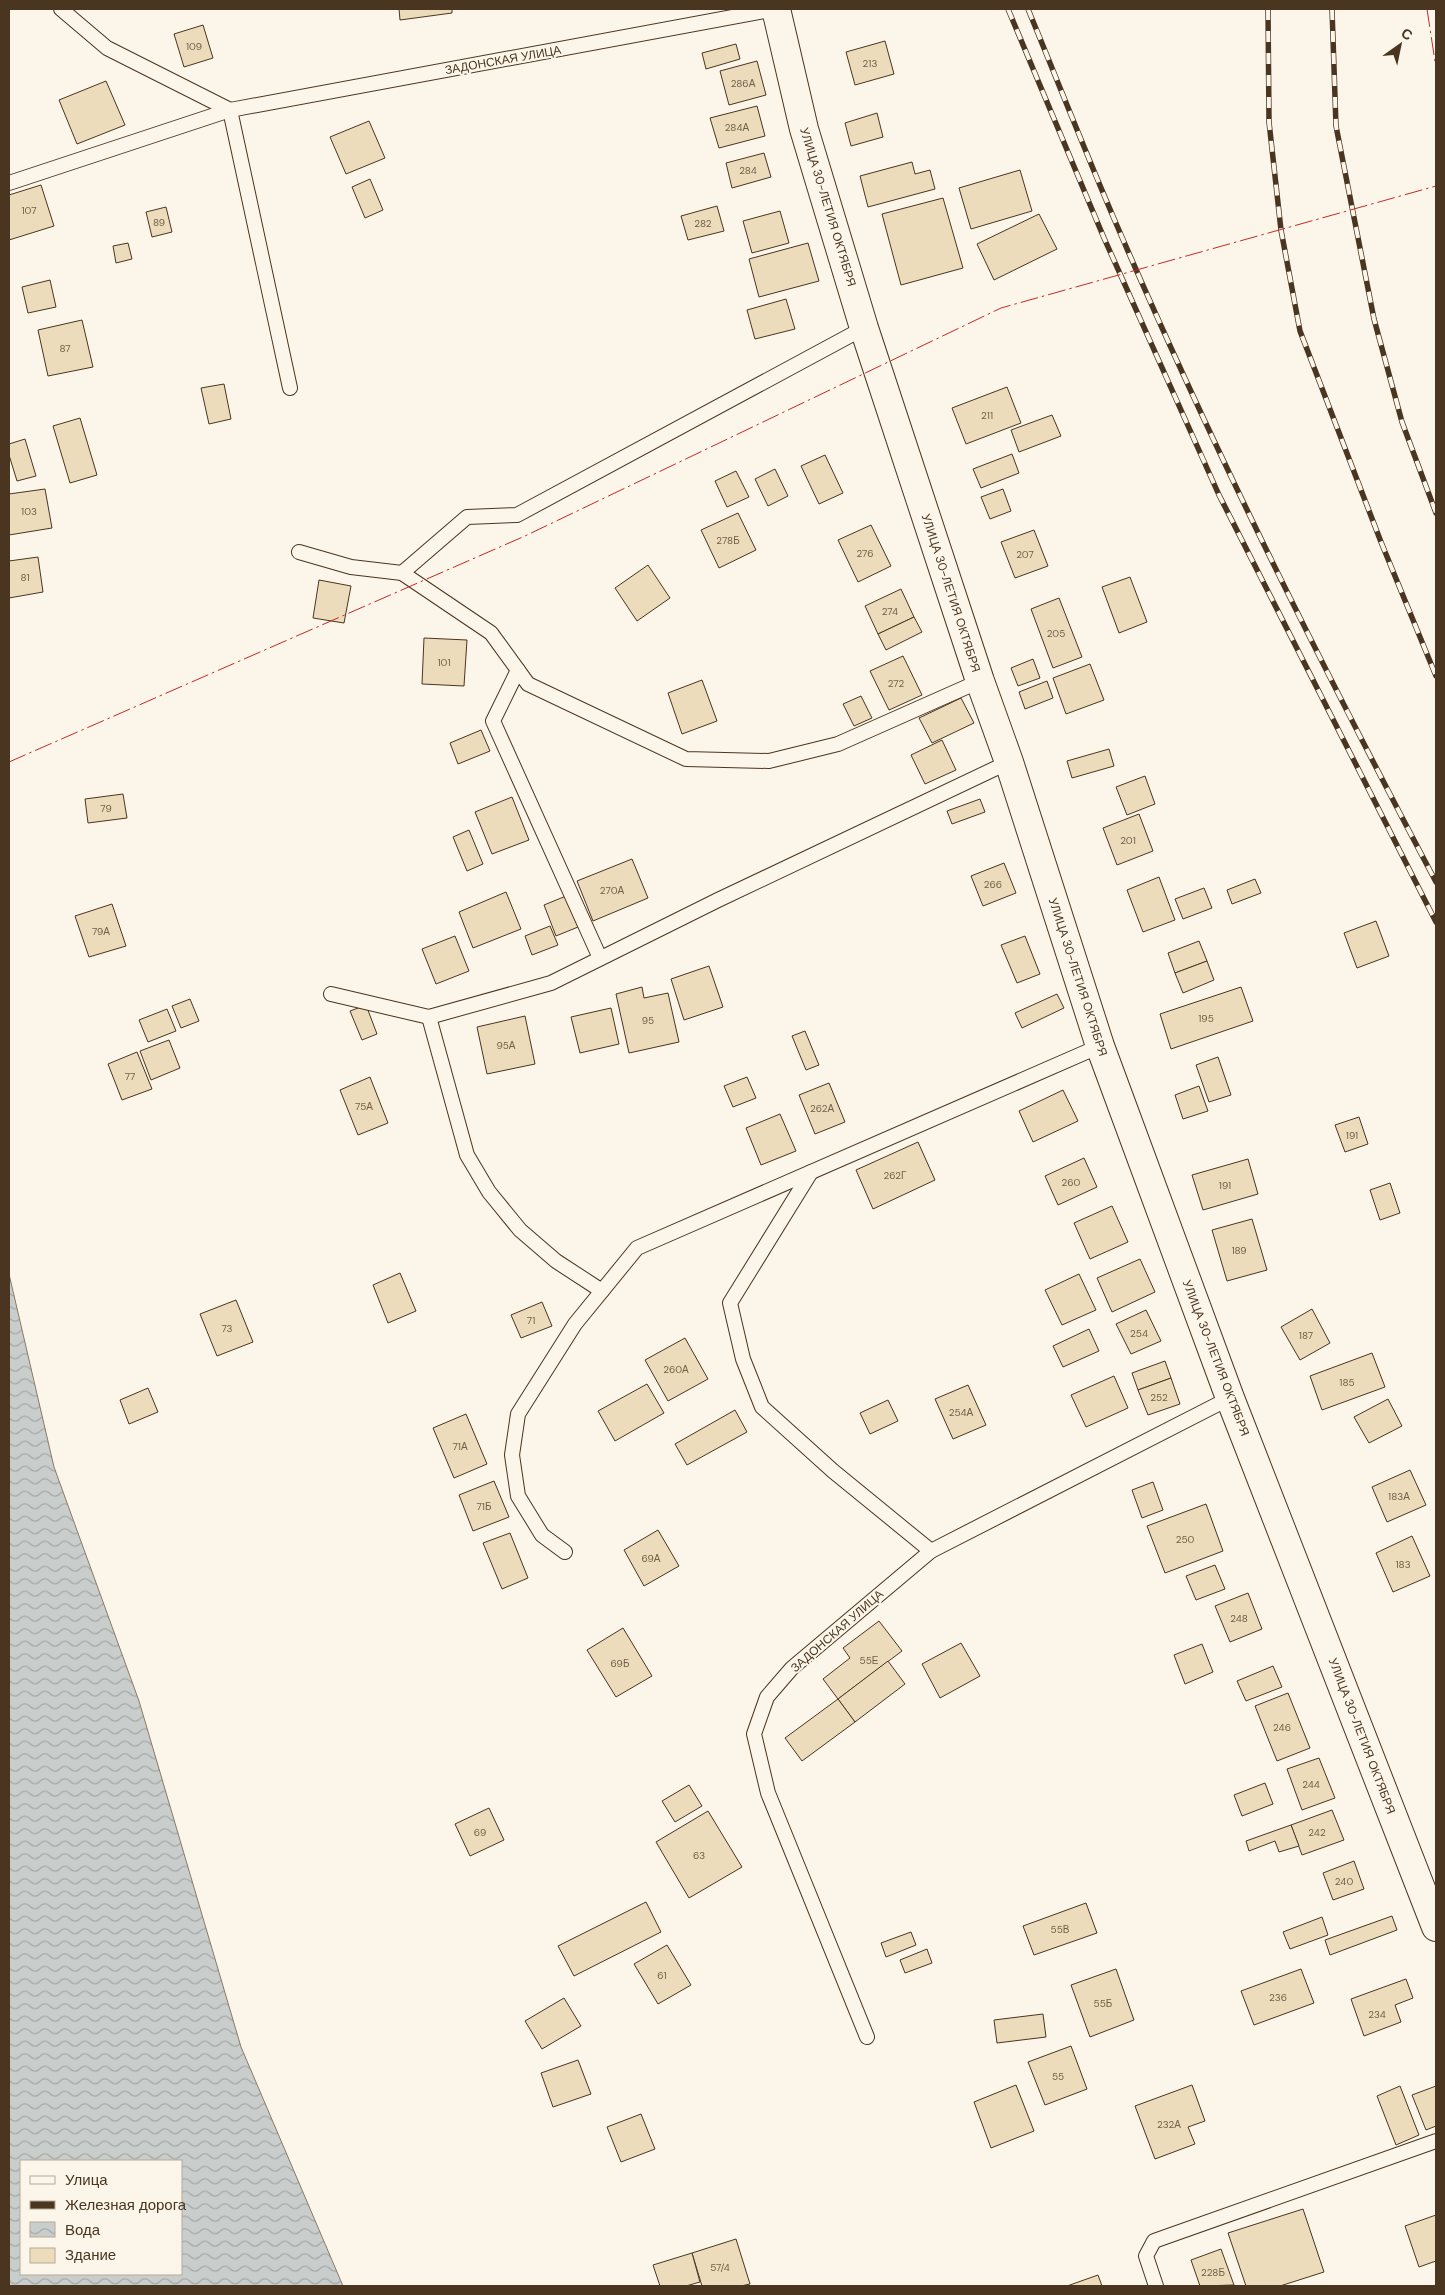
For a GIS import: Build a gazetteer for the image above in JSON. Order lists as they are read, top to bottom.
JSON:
{
  "streets": {
    "street": ["УЛИЦА 30-ЛЕТИЯ ОКТЯБРЯ"],
    "lane": ["ЗАДОНСКАЯ УЛИЦА"]
  },
  "crossings": [
    ["ЗАДОНСКАЯ УЛИЦА", "УЛИЦА 30-ЛЕТИЯ ОКТЯБРЯ"]
  ],
  "house_numbers": [
    "109",
    "213",
    "286А",
    "284А",
    "284",
    "107",
    "89",
    "282",
    "87",
    "211",
    "103",
    "278Б",
    "276",
    "207",
    "81",
    "274",
    "205",
    "101",
    "272",
    "79",
    "201",
    "266",
    "270А",
    "79А",
    "195",
    "95",
    "95А",
    "77",
    "75А",
    "262А",
    "191",
    "262Г",
    "260",
    "191",
    "189",
    "71",
    "73",
    "254",
    "187",
    "260А",
    "185",
    "252",
    "254А",
    "71А",
    "183А",
    "71Б",
    "250",
    "69А",
    "183",
    "248",
    "55Е",
    "69Б",
    "246",
    "244",
    "69",
    "242",
    "63",
    "240",
    "55В",
    "61",
    "236",
    "55Б",
    "234",
    "55",
    "232А",
    "57/4",
    "228Б"
  ],
  "legend": [
    "Улица",
    "Железная дорога",
    "Вода",
    "Здание"
  ],
  "north": "top right"
}
